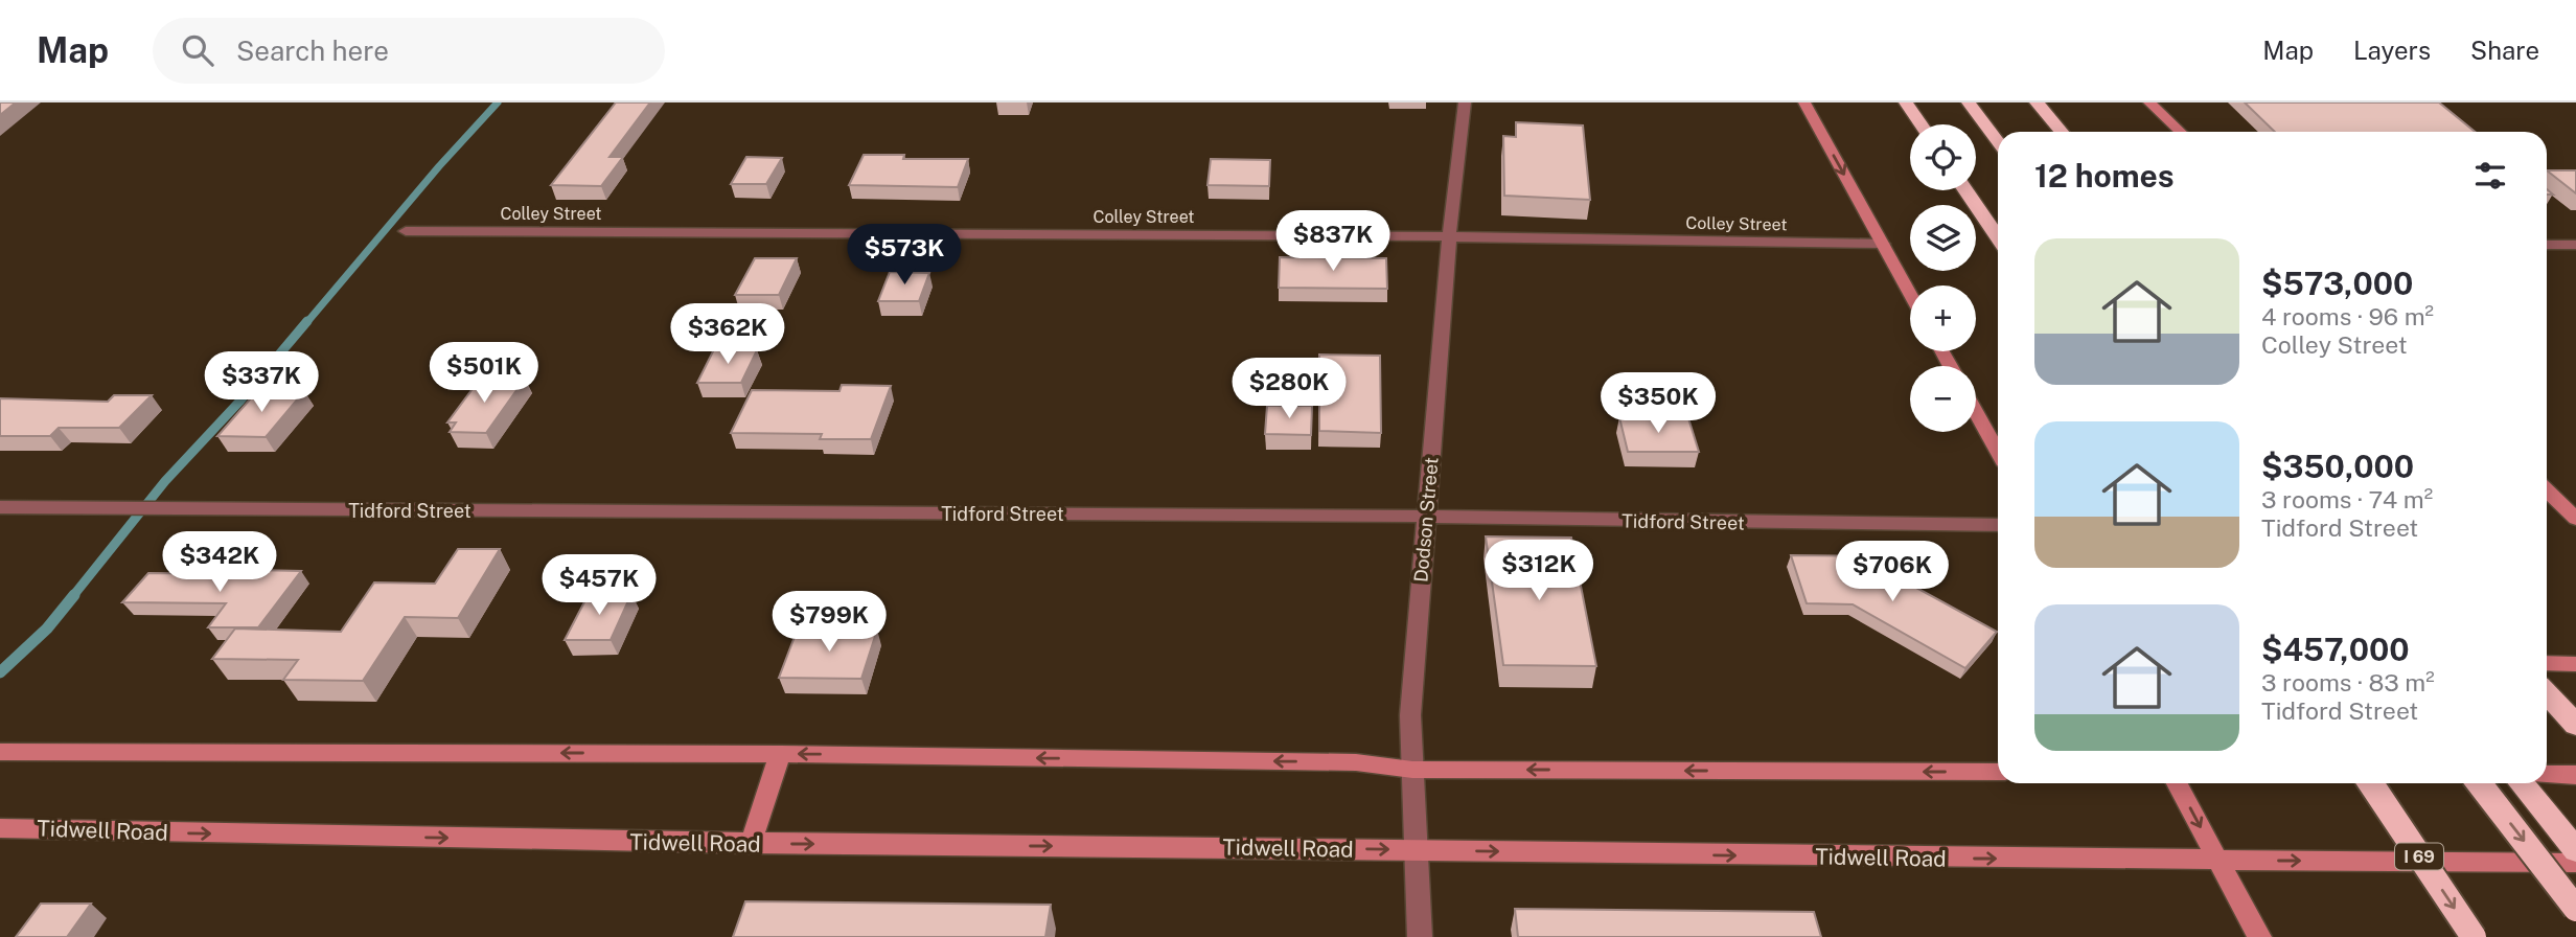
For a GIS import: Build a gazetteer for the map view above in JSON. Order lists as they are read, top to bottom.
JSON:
{
  "streets": {
    "highway": ["I 69"],
    "main road": ["Tidwell Road"],
    "street": ["Colley Street", "Tidford Street", "Dodson Street"]
  },
  "crossings": [
    ["Colley Street", "Dodson Street"],
    ["Tidford Street", "Dodson Street"],
    ["Dodson Street", "Tidwell Road"]
  ],
  "page": {
    "header": "Map",
    "search": "Search here",
    "nav": ["Map", "Layers", "Share"],
    "map_buttons": ["+", "−"],
    "heading": "12 homes",
    "price": [
      "$837K",
      "$573K",
      "$362K",
      "$501K",
      "$337K",
      "$280K",
      "$350K",
      "$342K",
      "$312K",
      "$706K",
      "$457K",
      "$799K"
    ],
    "list": [
      {
        "name": "$573,000",
        "note": "4 rooms · 96 m² · Colley Street"
      },
      {
        "name": "$350,000",
        "note": "3 rooms · 74 m² · Tidford Street"
      },
      {
        "name": "$457,000",
        "note": "3 rooms · 83 m² · Tidford Street"
      }
    ]
  }
}
